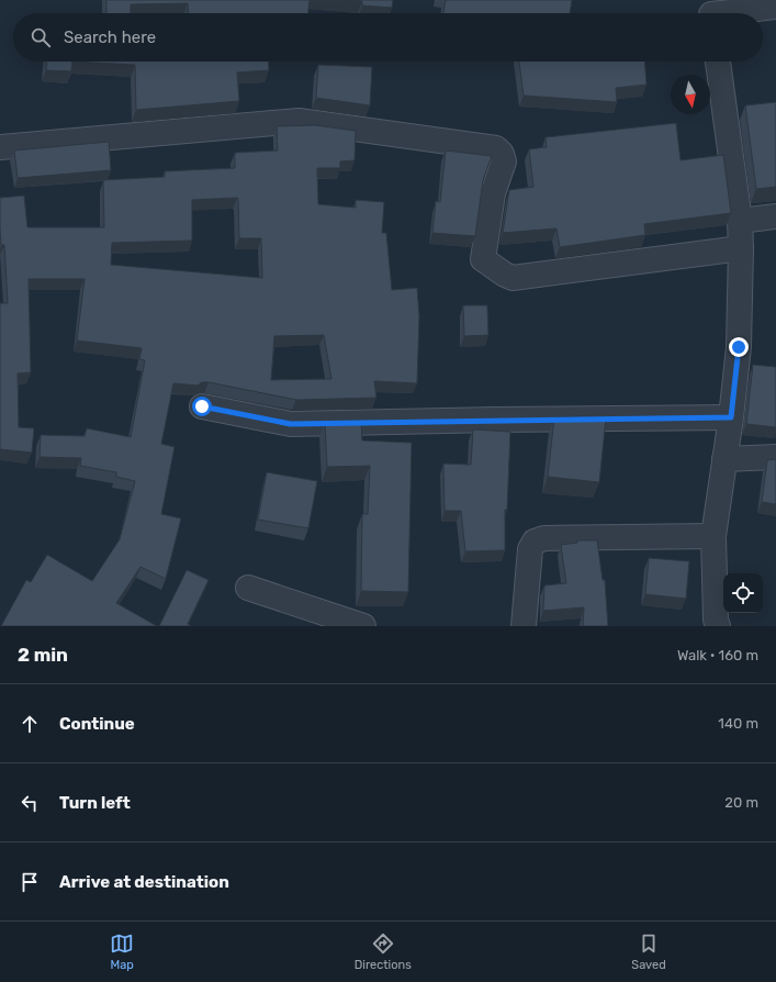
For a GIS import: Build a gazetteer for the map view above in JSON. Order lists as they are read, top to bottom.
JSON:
{
  "north": "bottom",
  "page": {
    "search": "Search here",
    "heading": ["2 min", "Walk · 160 m"],
    "list": [
      ["Continue", "140 m"],
      ["Turn left", "20 m"],
      "Arrive at destination"
    ],
    "nav": ["Map", "Directions", "Saved"]
  }
}
